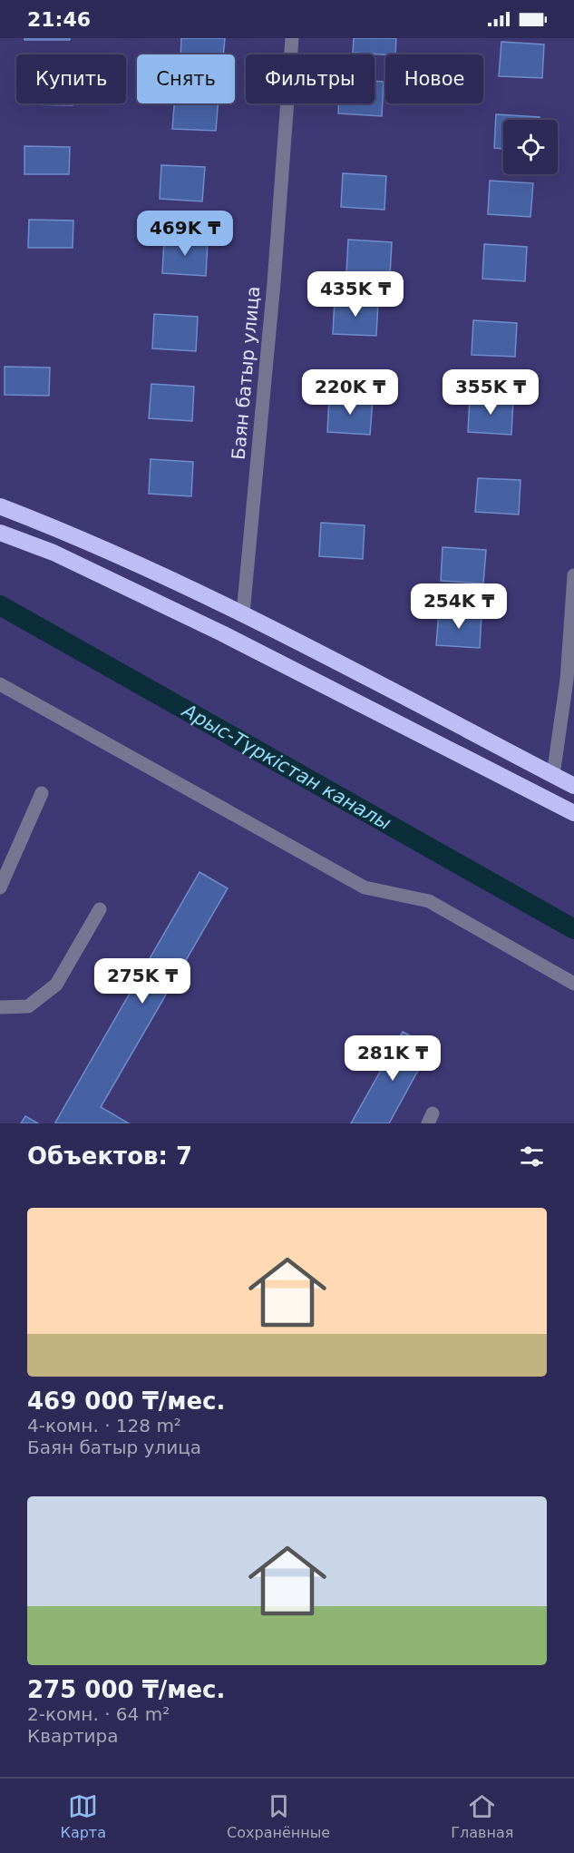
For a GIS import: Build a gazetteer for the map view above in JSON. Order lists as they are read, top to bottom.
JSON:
{
  "streets": {
    "street": ["Баян батыр улица"]
  },
  "water": ["Арыс-Түркістан каналы"],
  "page": {
    "status": "21:46",
    "chip": [
      "Купить",
      "Снять",
      "Фильтры",
      "Новое"
    ],
    "price": [
      "469K ₸",
      "435K ₸",
      "220K ₸",
      "355K ₸",
      "254K ₸",
      "275K ₸",
      "281K ₸"
    ],
    "heading": "Объектов: 7",
    "list": [
      {
        "name": "469 000 ₸/мес.",
        "note": "4-комн. · 128 m² · Баян батыр улица"
      },
      {
        "name": "275 000 ₸/мес.",
        "note": "2-комн. · 64 m² · Квартира"
      }
    ],
    "tabs": ["Карта", "Сохранённые", "Главная"]
  }
}
